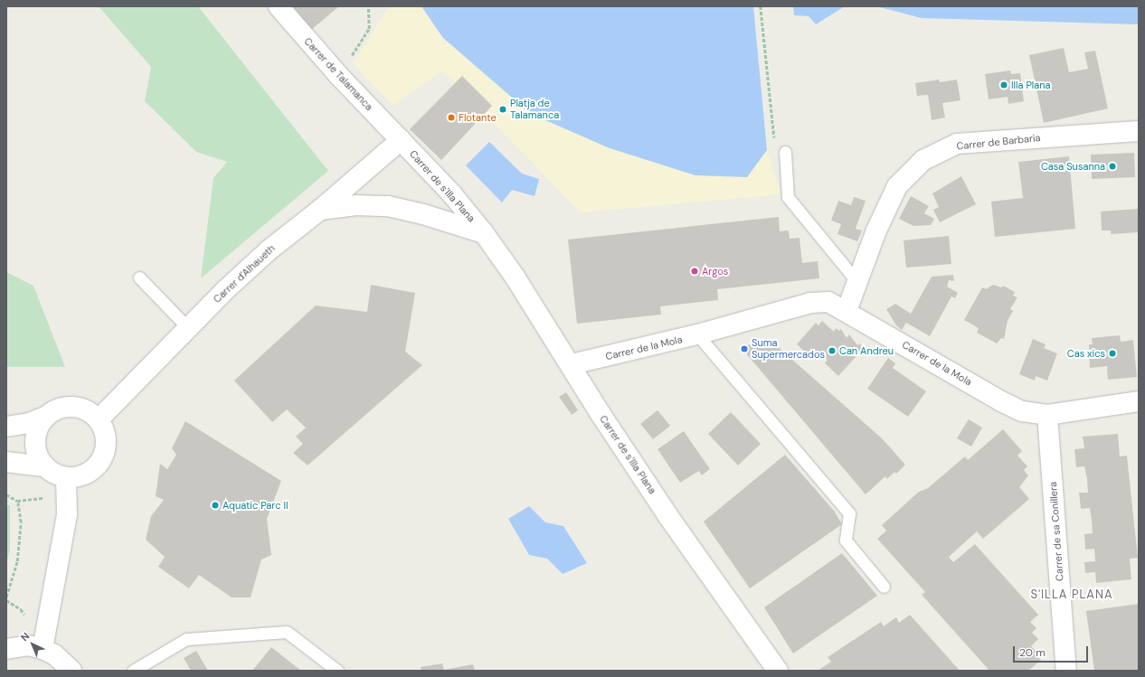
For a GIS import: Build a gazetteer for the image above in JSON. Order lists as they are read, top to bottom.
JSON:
{
  "streets": {
    "street": [
      "Carrer de Talamanca",
      "Carrer de Barbaria",
      "Carrer de s'Illa Plana",
      "Carrer d'Alhaueth",
      "Carrer de la Mola",
      "Carrer de sa Conillera"
    ]
  },
  "crossings": [
    ["Carrer de Talamanca", "Carrer de s'Illa Plana"],
    ["Carrer de Talamanca", "Carrer d'Alhaueth"],
    ["Carrer de Barbaria", "Carrer de la Mola"],
    ["Carrer de s'Illa Plana", "Carrer d'Alhaueth"],
    ["Carrer de s'Illa Plana", "Carrer de la Mola"],
    ["Carrer de la Mola", "Carrer de sa Conillera"]
  ],
  "districts": ["S'ILLA PLANA"],
  "places": [
    "Illa Plana",
    "Platja de Talamanca",
    "Flotante",
    "Casa Susanna",
    "Argos",
    "Suma Supermercados",
    "Can Andreu",
    "Cas xics",
    "Aquatic Parc II"
  ],
  "scale_bar": "20 m",
  "north": "top left"
}
